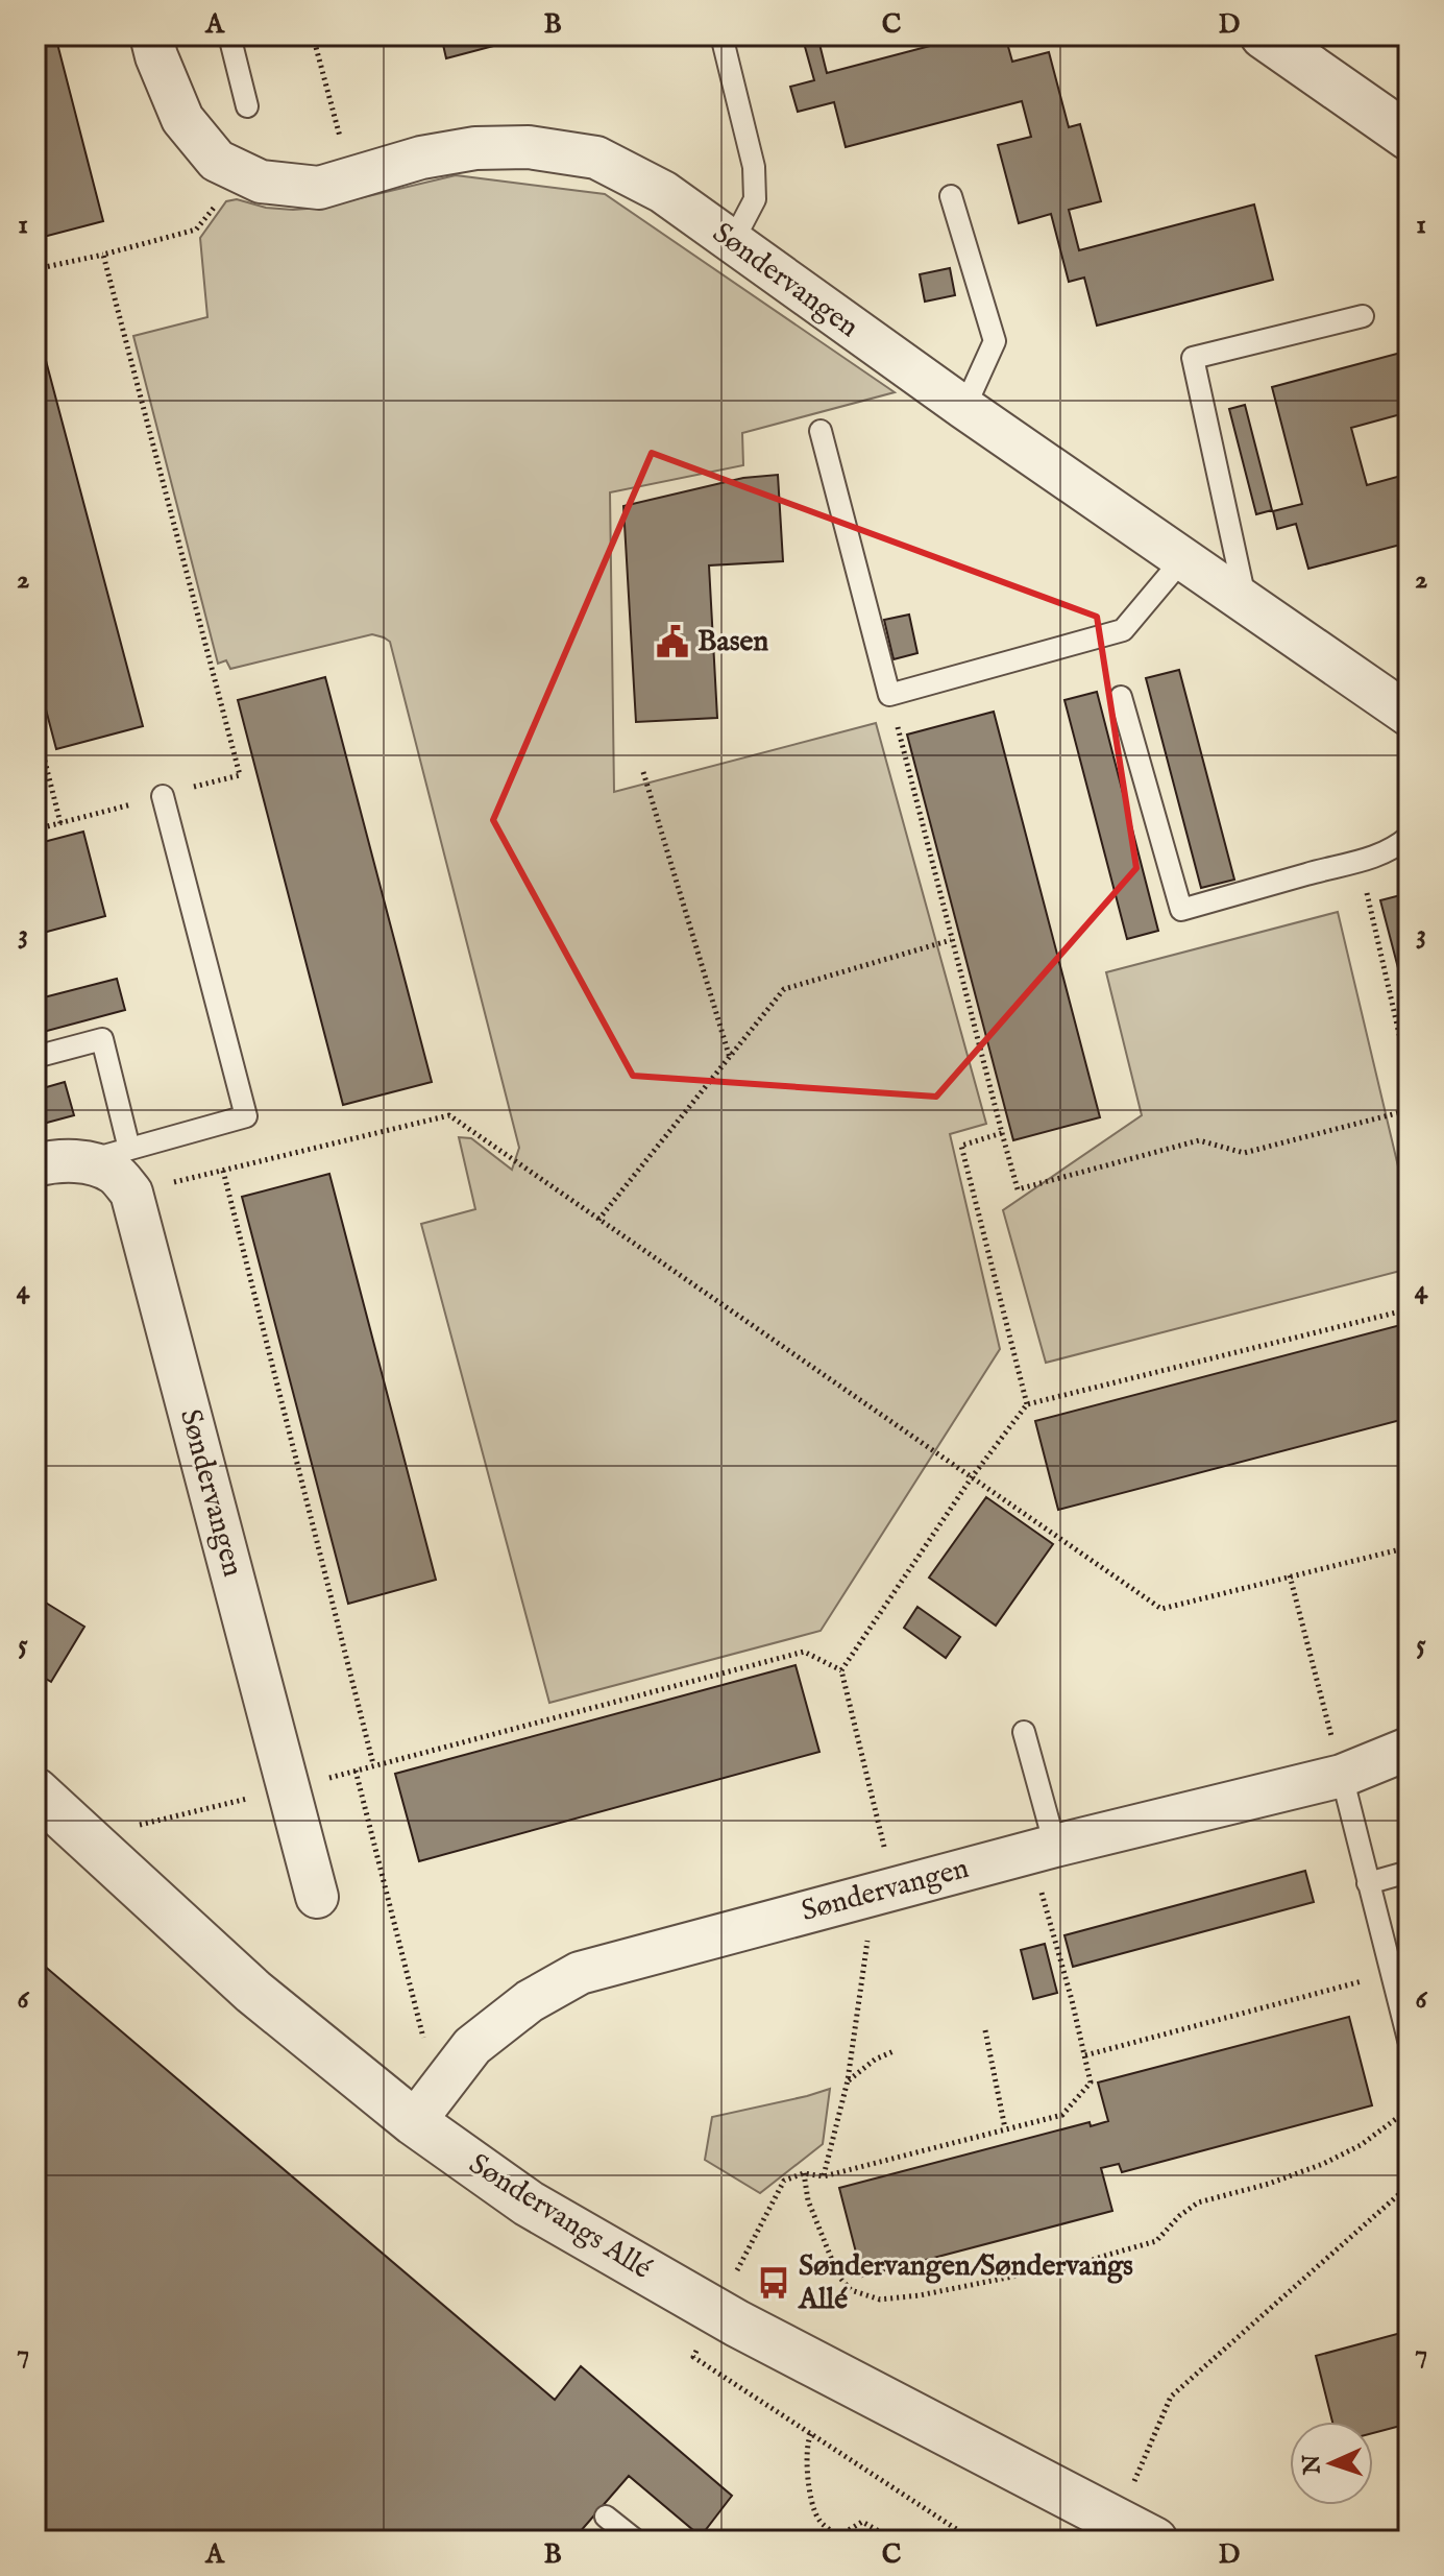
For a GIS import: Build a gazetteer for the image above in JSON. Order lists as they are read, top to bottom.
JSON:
{
  "streets": {
    "street": ["Søndervangen", "Søndervangs Allé"]
  },
  "crossings": [
    ["Søndervangen", "Søndervangs Allé"]
  ],
  "places": {
    "public building": ["Basen"],
    "bus stop": ["Søndervangen/Søndervangs Allé"]
  },
  "north": "left",
  "grid": {
    "columns": [
      "A",
      "B",
      "C",
      "D"
    ],
    "rows": [
      "1",
      "2",
      "3",
      "4",
      "5",
      "6",
      "7"
    ]
  }
}
